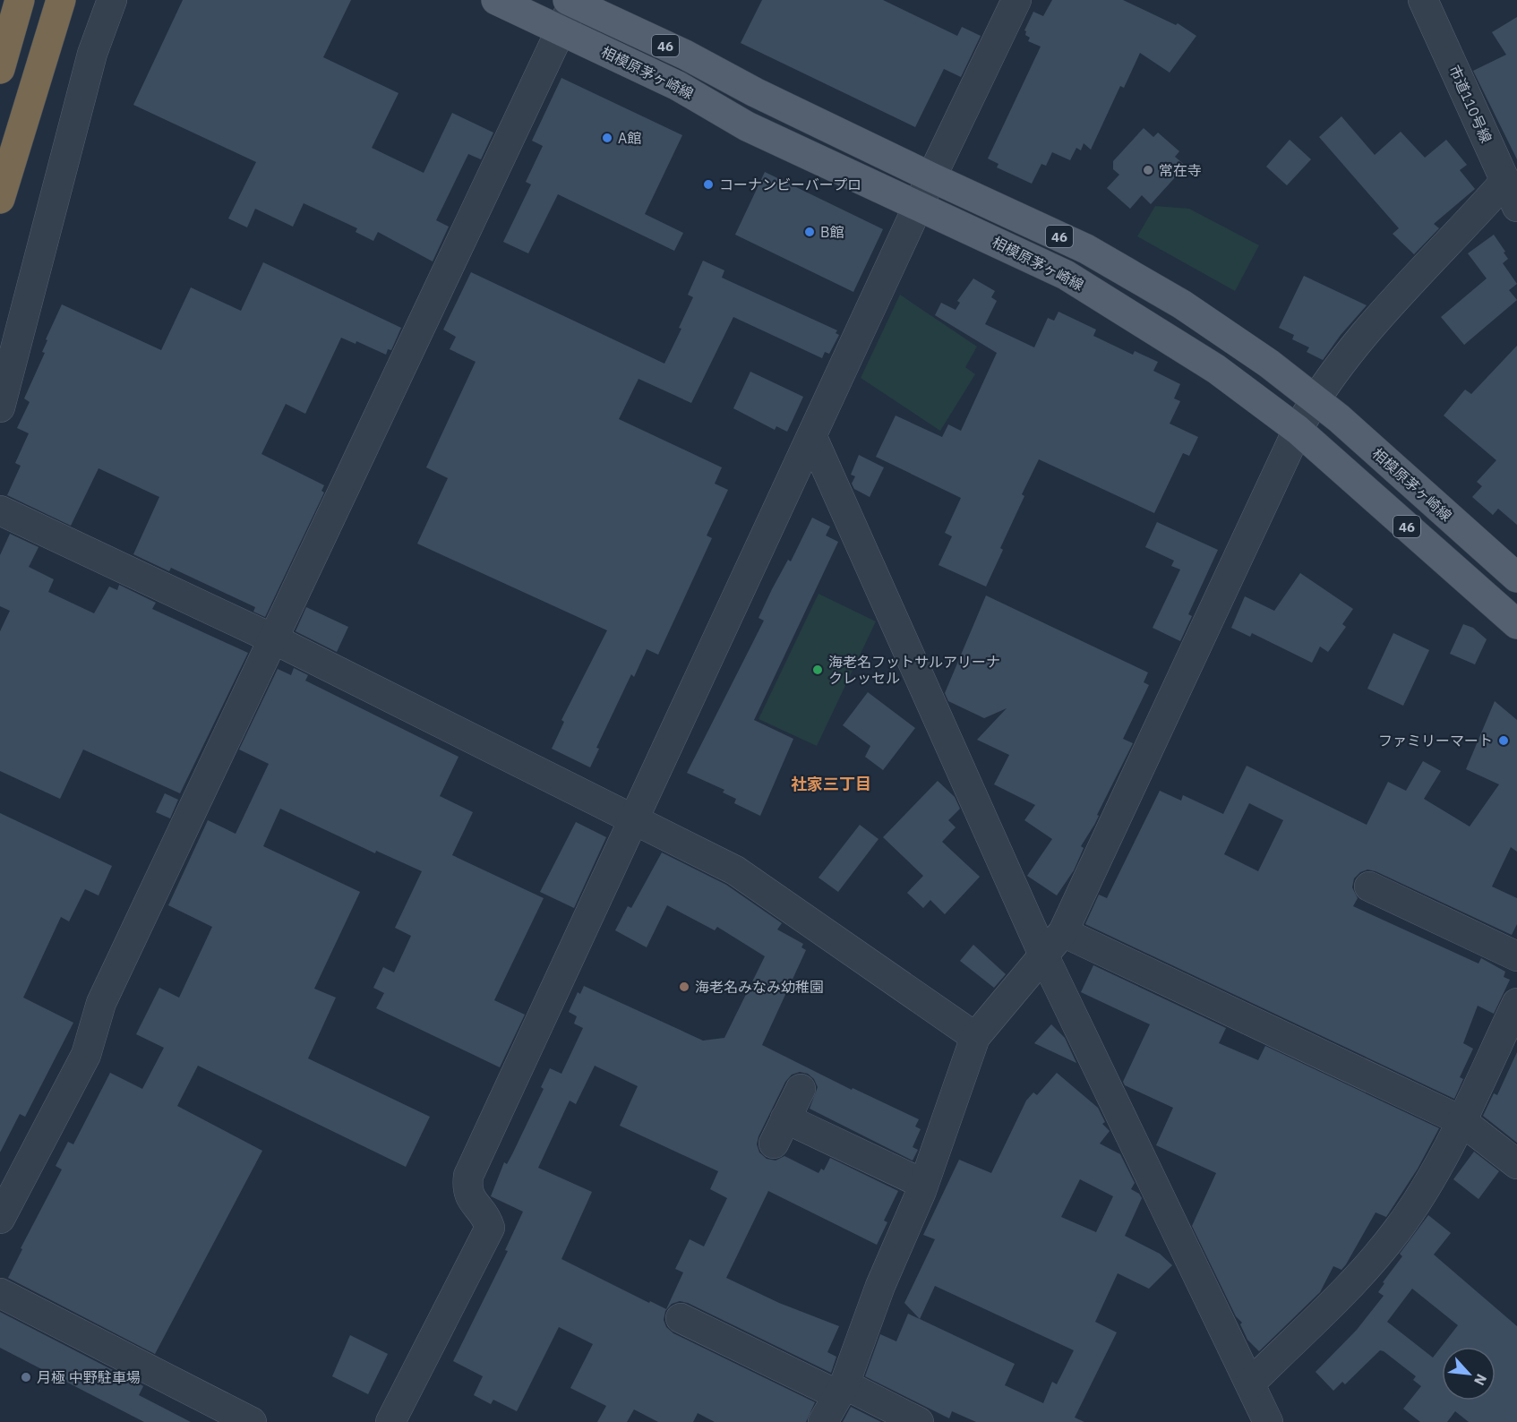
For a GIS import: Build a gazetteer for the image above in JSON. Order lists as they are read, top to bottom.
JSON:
{
  "streets": {
    "main road": ["46", "相模原茅ヶ崎線"],
    "street": ["市道110号線"]
  },
  "districts": ["社家三丁目"],
  "places": [
    "A館",
    "常在寺",
    "コーナンビーバープロ",
    "B館",
    "海老名フットサルアリーナ クレッセル",
    "ファミリーマート",
    "海老名みなみ幼稚園",
    "月極 中野駐車場"
  ],
  "north": "bottom right"
}
